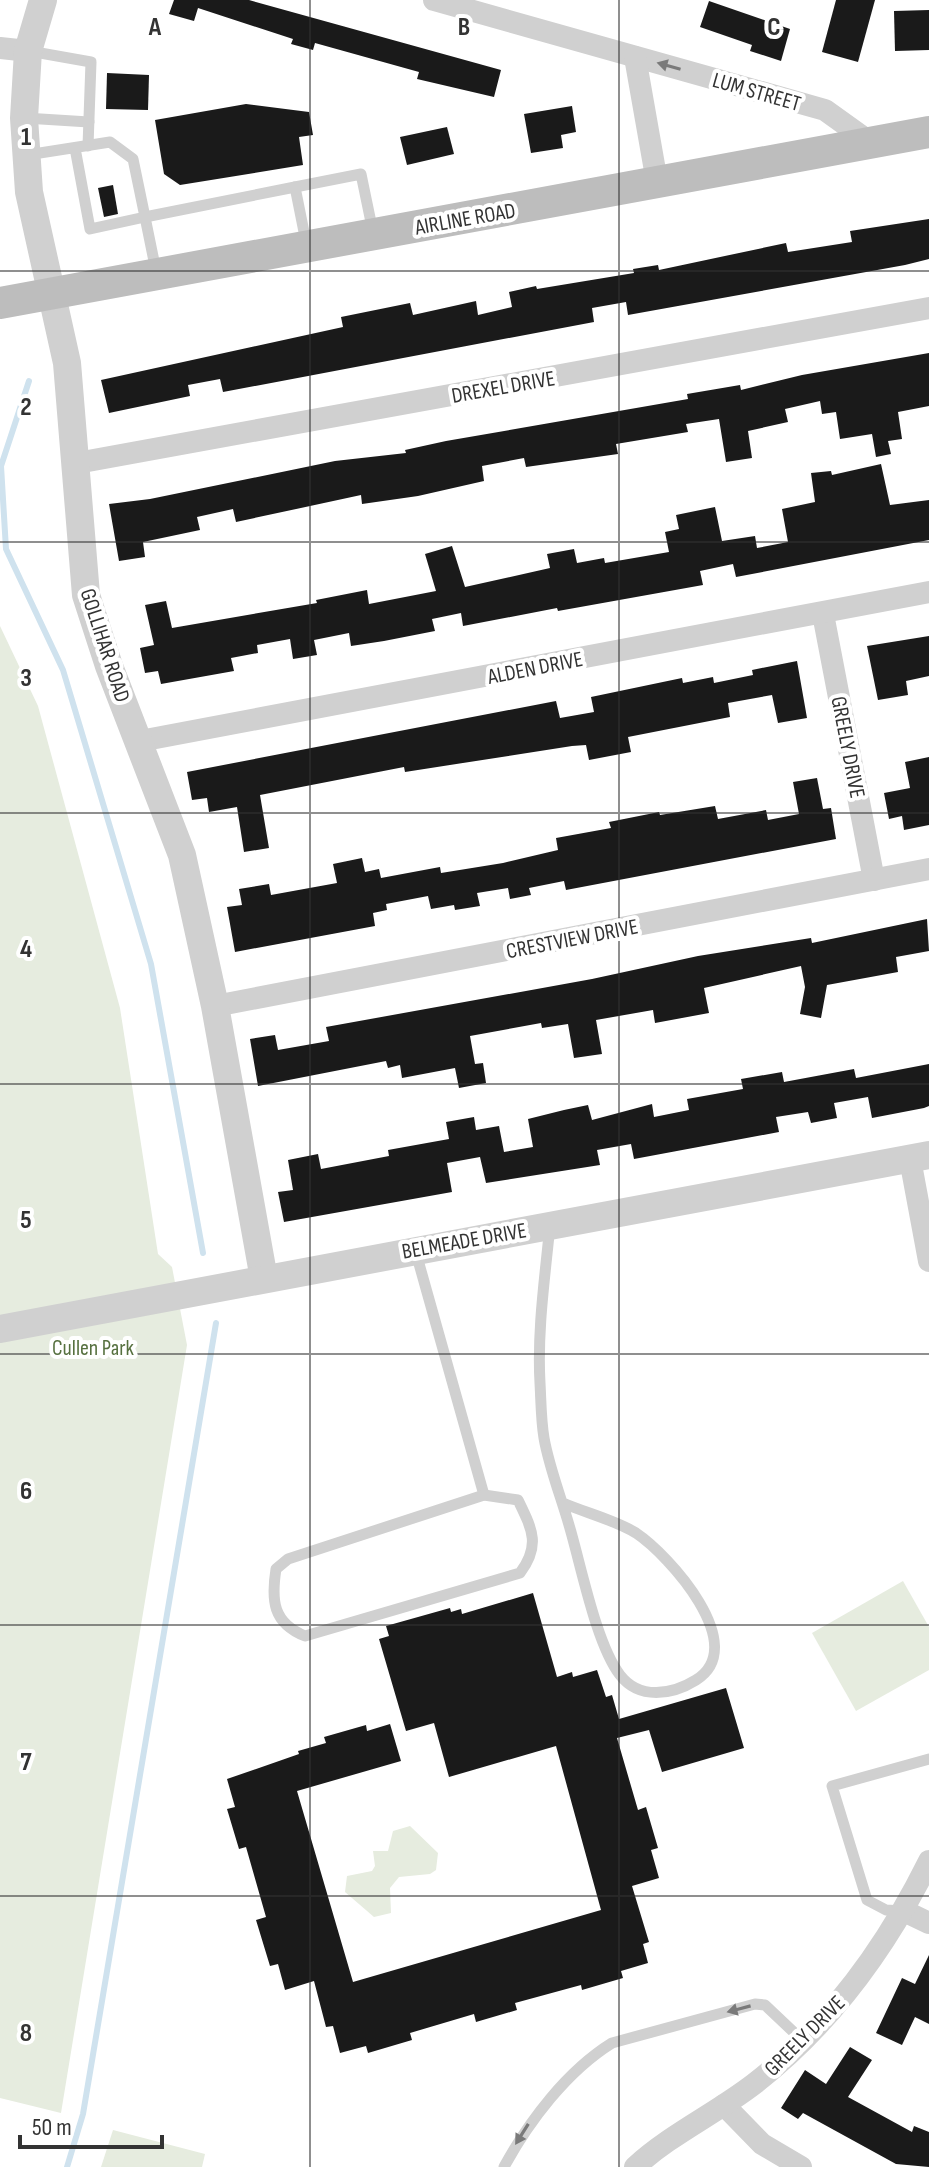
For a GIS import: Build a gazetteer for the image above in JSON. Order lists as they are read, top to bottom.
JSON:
{
  "streets": {
    "main road": ["AIRLINE ROAD"],
    "street": [
      "LUM STREET",
      "DREXEL DRIVE",
      "GOLLIHAR ROAD",
      "ALDEN DRIVE",
      "GREELY DRIVE",
      "CRESTVIEW DRIVE",
      "BELMEADE DRIVE"
    ]
  },
  "crossings": [
    ["LUM STREET", "AIRLINE ROAD"],
    ["AIRLINE ROAD", "GOLLIHAR ROAD"],
    ["DREXEL DRIVE", "GOLLIHAR ROAD"],
    ["GOLLIHAR ROAD", "ALDEN DRIVE"],
    ["GOLLIHAR ROAD", "CRESTVIEW DRIVE"],
    ["GOLLIHAR ROAD", "BELMEADE DRIVE"],
    ["ALDEN DRIVE", "GREELY DRIVE"],
    ["GREELY DRIVE", "CRESTVIEW DRIVE"]
  ],
  "one_way": ["LUM STREET"],
  "parks": ["Cullen Park"],
  "scale_bar": "50 m",
  "grid": {
    "columns": ["A", "B", "C"],
    "rows": [
      "1",
      "2",
      "3",
      "4",
      "5",
      "6",
      "7",
      "8"
    ]
  }
}
